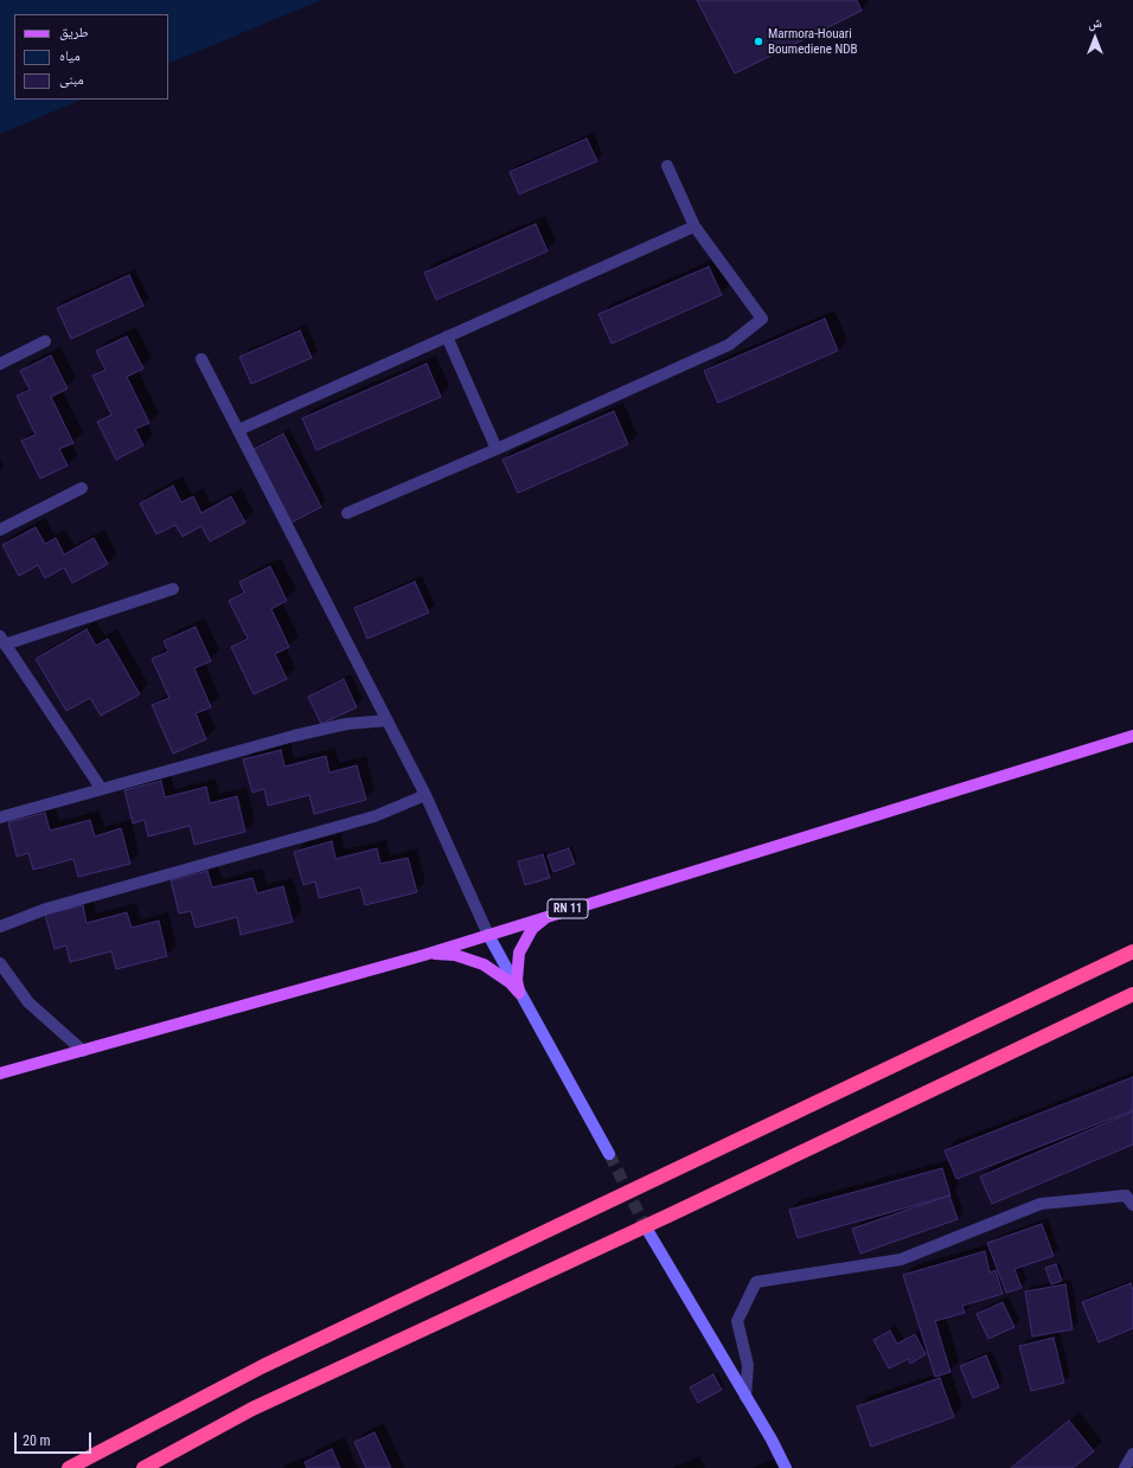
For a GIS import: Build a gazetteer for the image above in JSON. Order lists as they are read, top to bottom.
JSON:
{
  "streets": {
    "main road": ["RN 11"]
  },
  "places": ["Marmora-Houari Boumediene NDB"],
  "legend": ["طريق", "مياه", "مبنى"],
  "scale_bar": "20 m",
  "north": "top"
}
